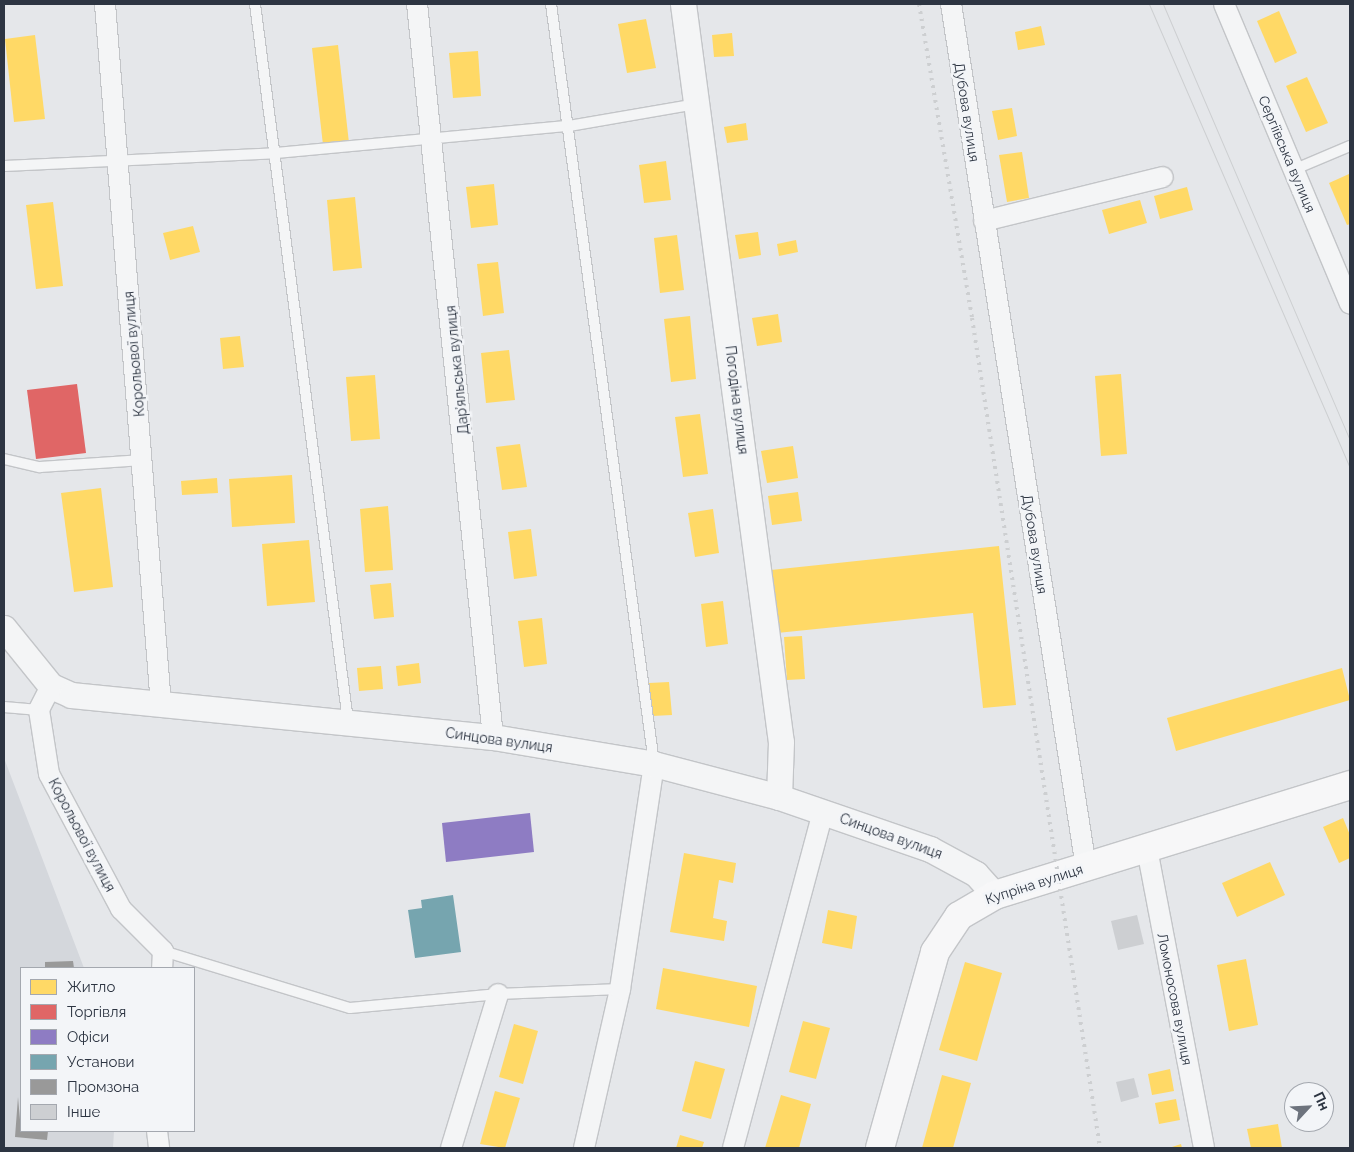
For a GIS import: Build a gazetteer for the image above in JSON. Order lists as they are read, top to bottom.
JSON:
{
  "streets": {
    "main road": ["Купріна вулиця"],
    "street": [
      "Дубова вулиця",
      "Сергіївська вулиця",
      "Корольової вулиця",
      "Дар’яльська вулиця",
      "Погодіна вулиця",
      "Синцова вулиця",
      "Ломоносова вулиця"
    ]
  },
  "crossings": [
    ["Дубова вулиця", "Купріна вулиця"],
    ["Корольової вулиця", "Синцова вулиця"],
    ["Дар’яльська вулиця", "Синцова вулиця"],
    ["Погодіна вулиця", "Синцова вулиця"],
    ["Синцова вулиця", "Купріна вулиця"],
    ["Купріна вулиця", "Ломоносова вулиця"]
  ],
  "legend": [
    "Житло",
    "Торгівля",
    "Офіси",
    "Установи",
    "Промзона",
    "Інше"
  ],
  "north": "top right"
}
